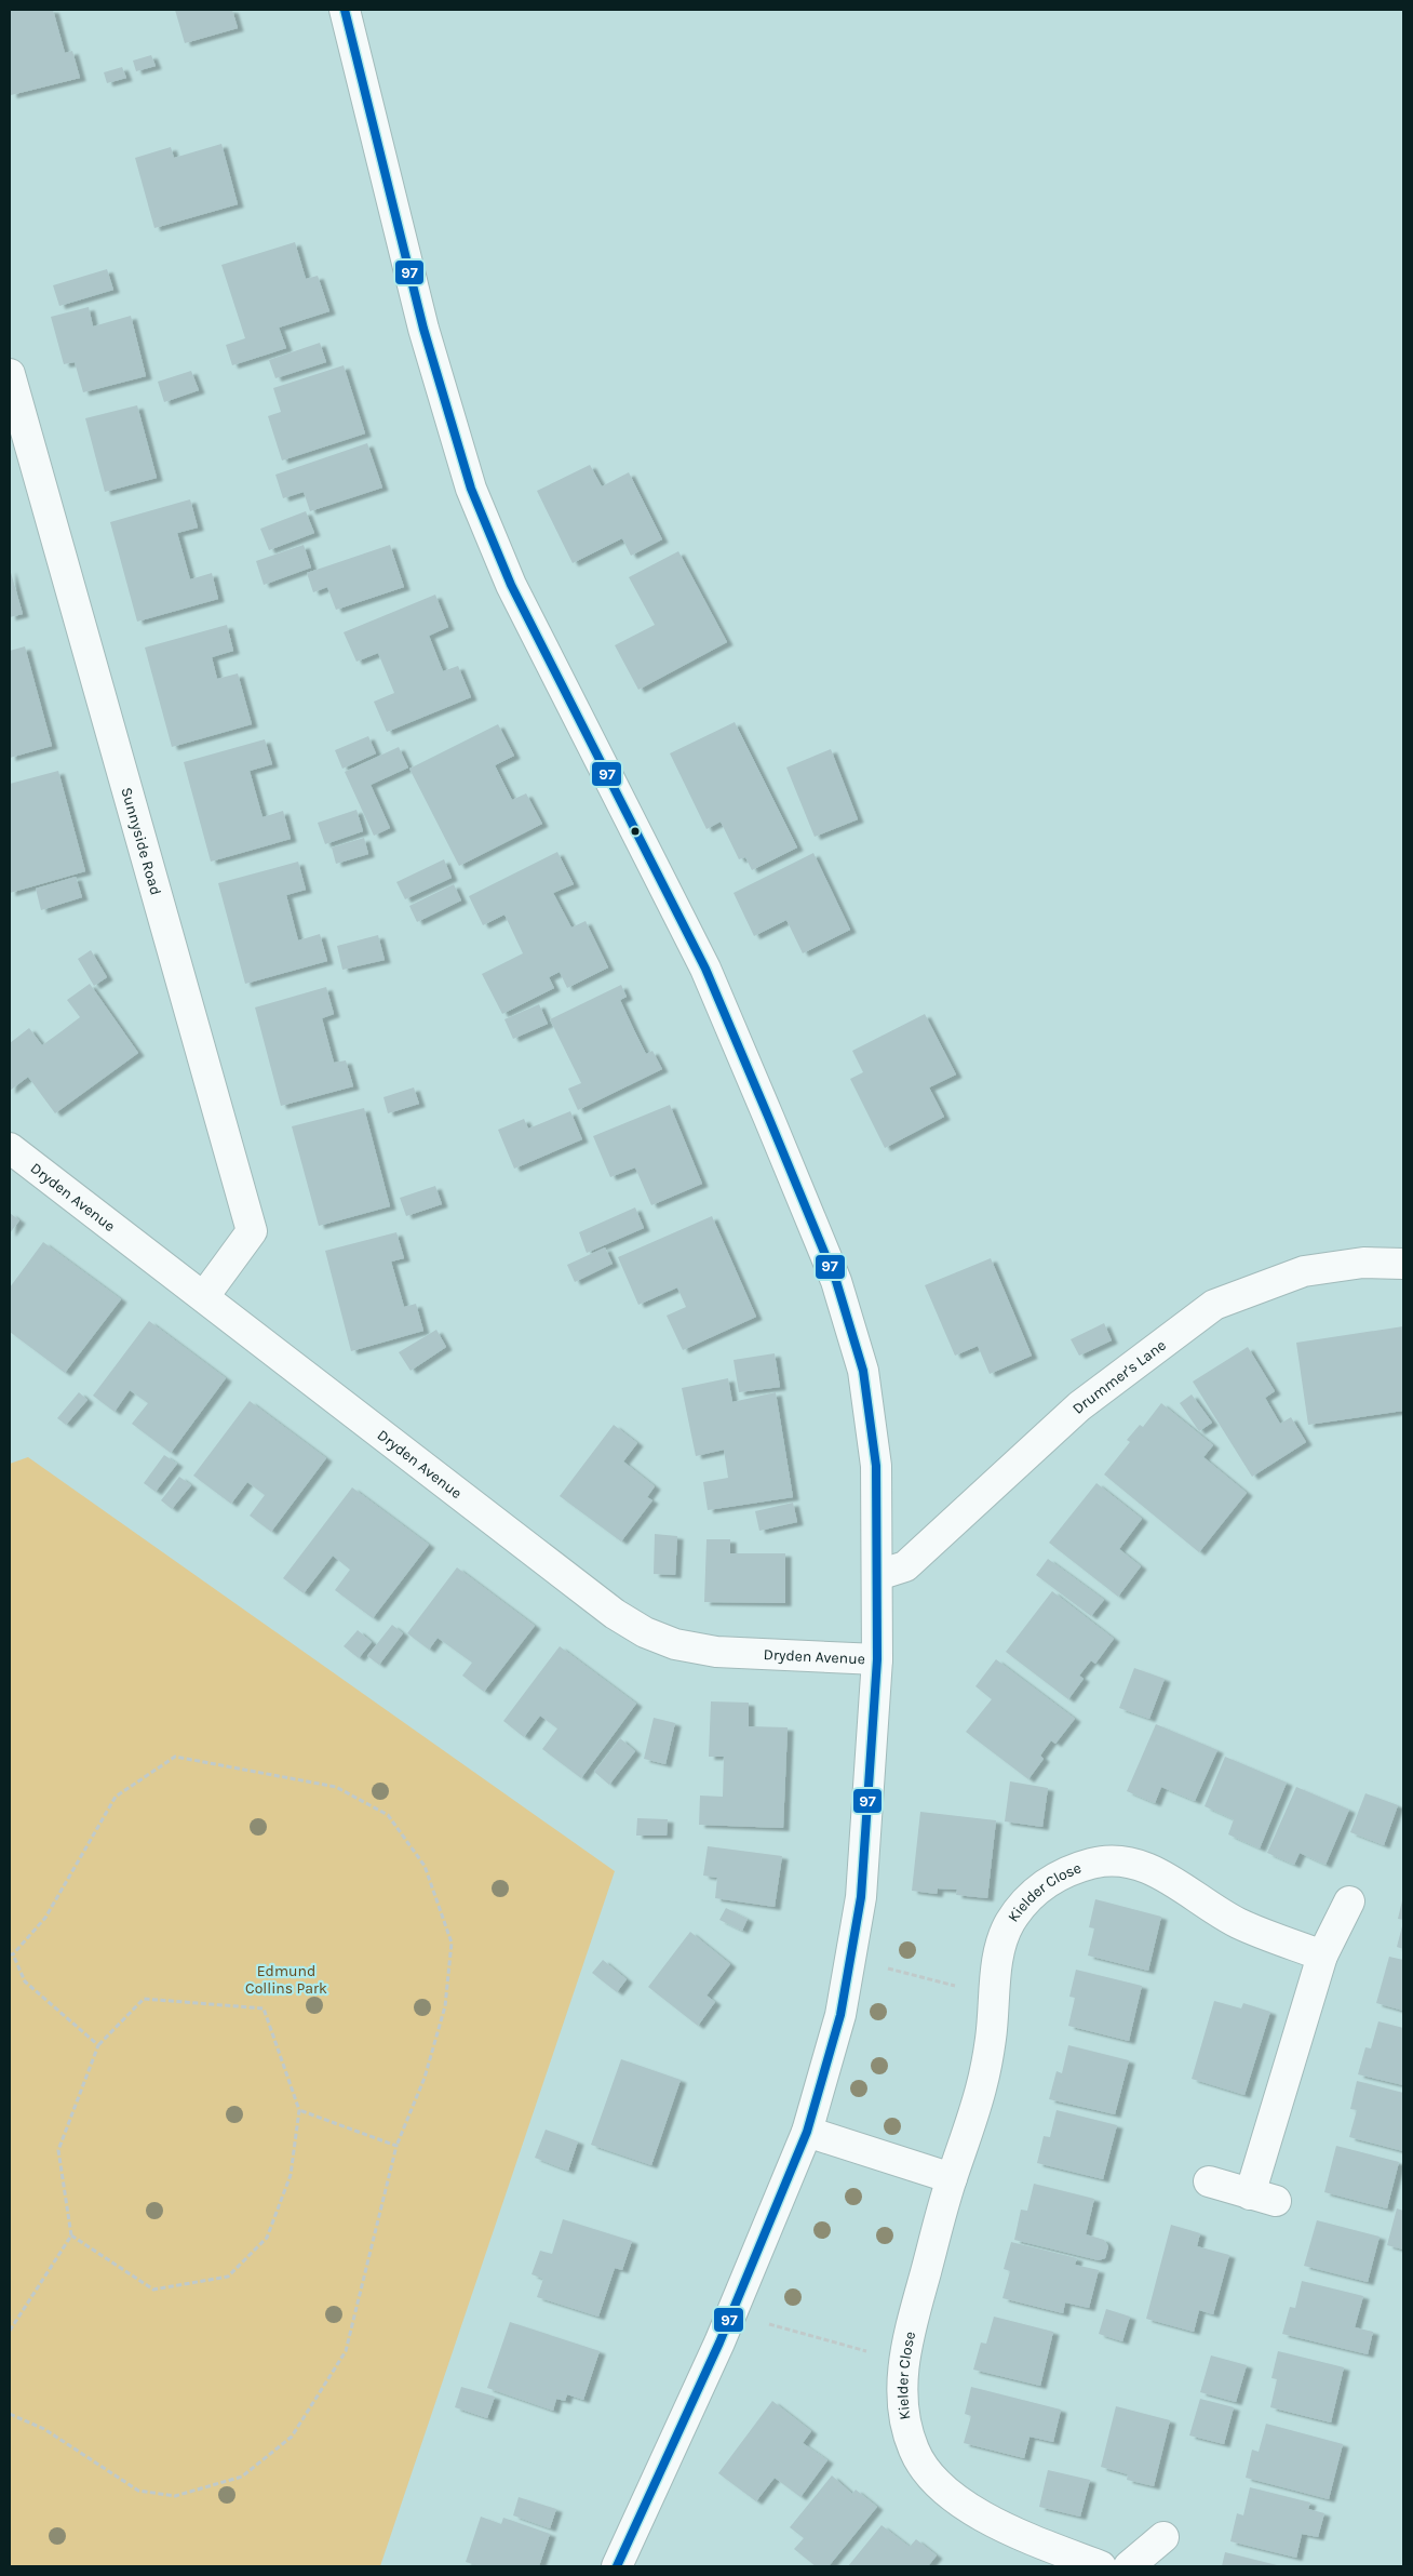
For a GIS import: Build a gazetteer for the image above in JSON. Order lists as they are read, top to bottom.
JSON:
{
  "streets": {
    "street": [
      "Sunnyside Road",
      "Dryden Avenue",
      "Drummer's Lane",
      "Kielder Close"
    ]
  },
  "crossings": [
    ["Sunnyside Road", "Dryden Avenue"]
  ],
  "parks": ["Edmund Collins Park"],
  "lines": ["transit line 97"]
}
